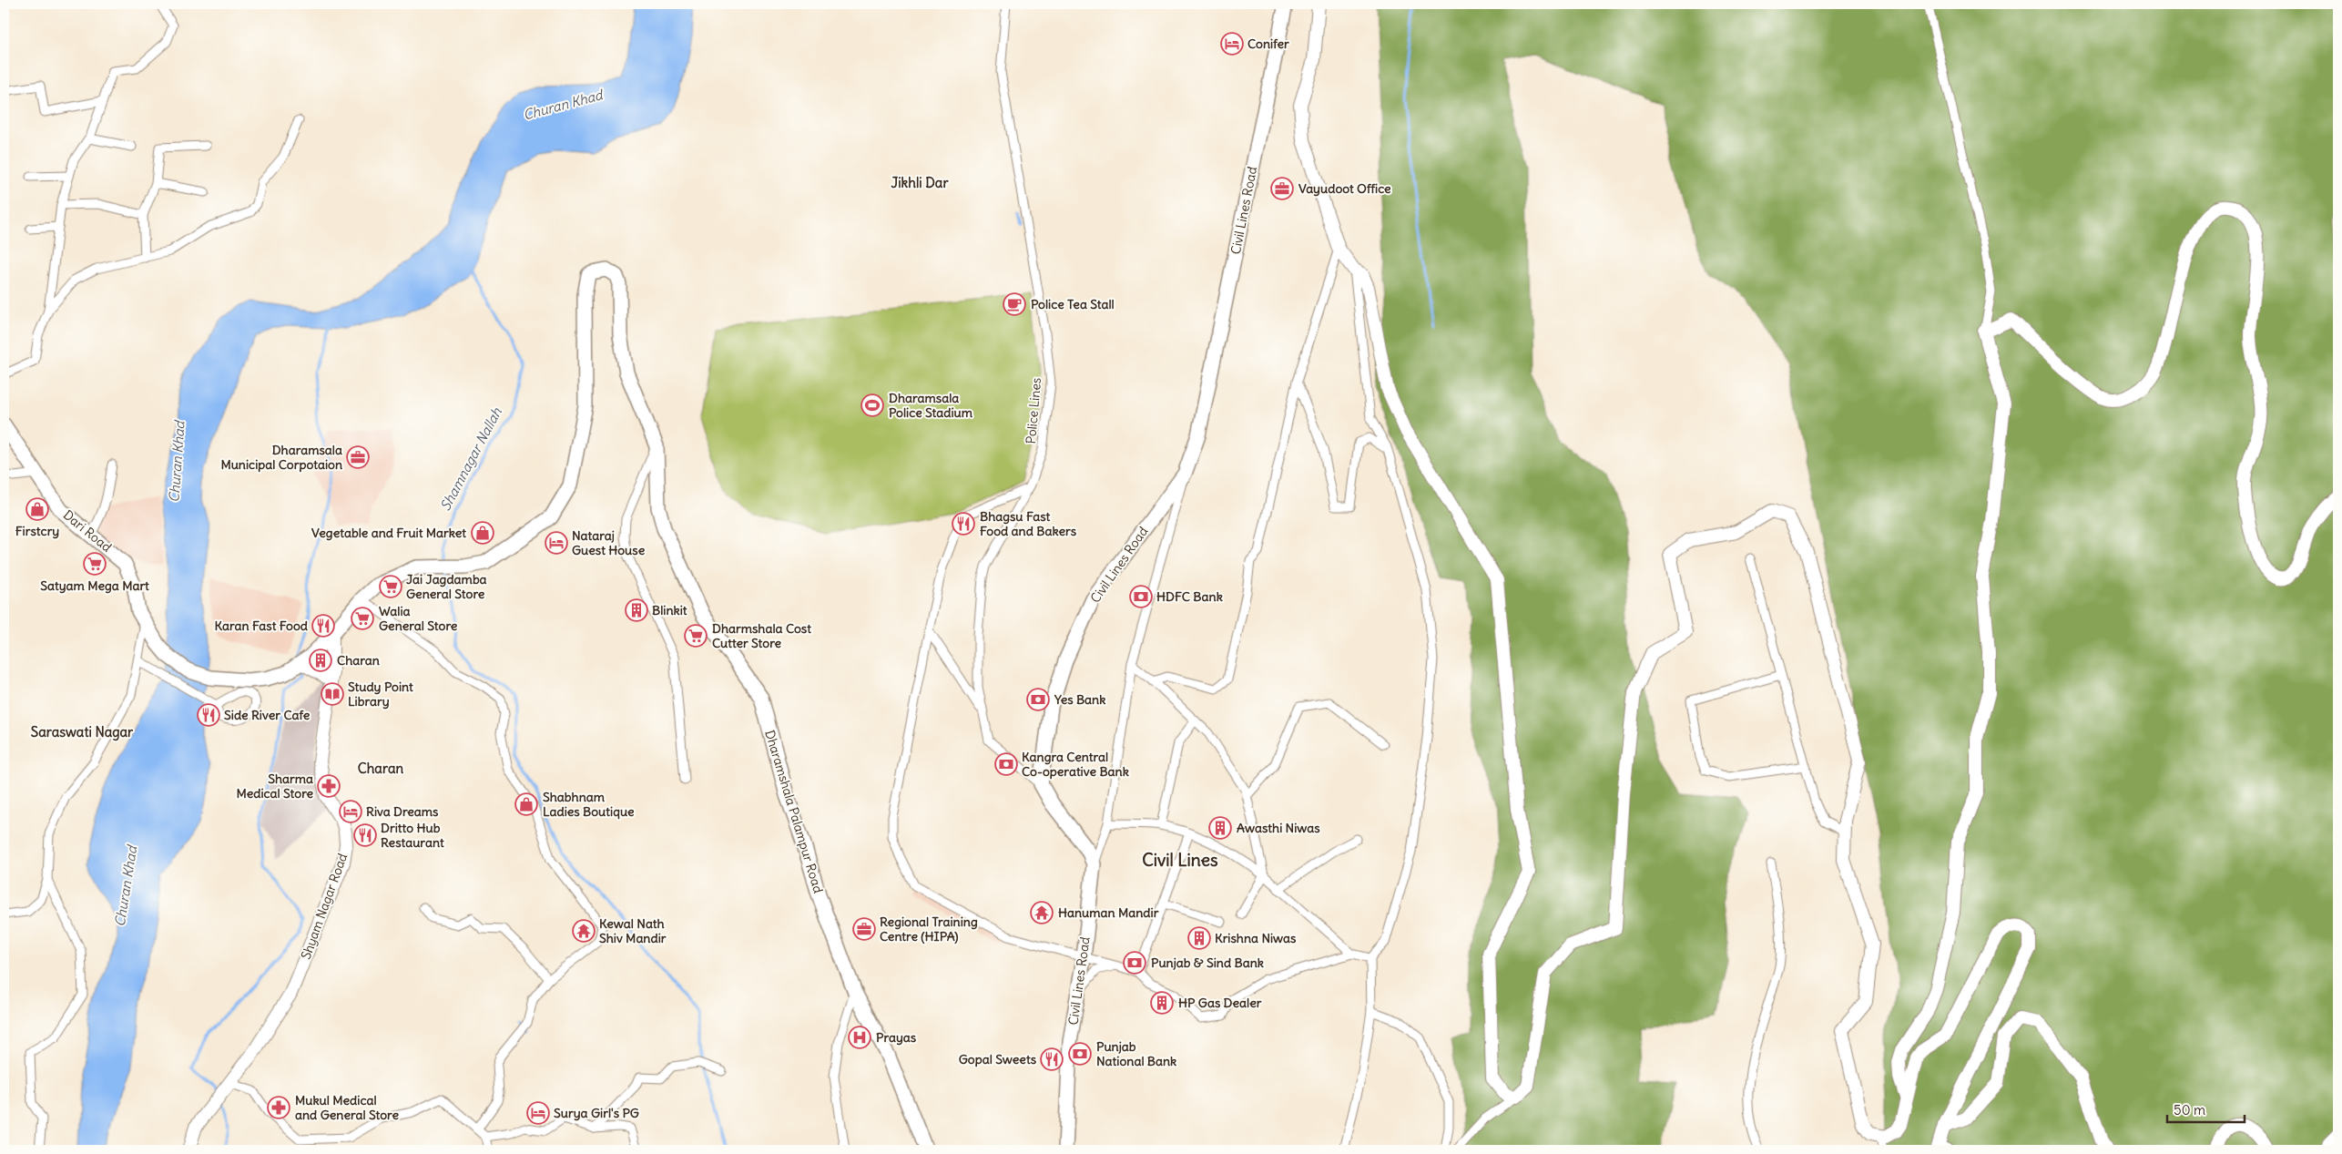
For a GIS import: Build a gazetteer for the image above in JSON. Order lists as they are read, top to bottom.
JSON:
{
  "streets": {
    "main road": ["Civil Lines Road", "Dari Road", "Dharamshala Palampur Road"],
    "street": ["Police Lines", "Shyam Nagar Road"]
  },
  "crossings": [
    ["Civil Lines Road", "Police Lines"],
    ["Dari Road", "Dharamshala Palampur Road"],
    ["Dharamshala Palampur Road", "Shyam Nagar Road"]
  ],
  "districts": [
    "Jikhli Dar",
    "Saraswati Nagar",
    "Charan",
    "Civil Lines"
  ],
  "water": ["Churan Khad", "Shamnagar Nallah"],
  "places": {
    "hotel": [
      "Conifer",
      "Nataraj Guest House",
      "Riva Dreams",
      "Surya Girl's PG"
    ],
    "office": ["Vayudoot Office", "Dharamsala Municipal Corpotaion", "Regional Training Centre (HIPA)"],
    "cafe": ["Police Tea Stall"],
    "sports": ["Dharamsala Police Stadium"],
    "shop": ["Firstcry", "Vegetable and Fruit Market", "Shabhnam Ladies Boutique"],
    "restaurant": [
      "Bhagsu Fast Food and Bakers",
      "Karan Fast Food",
      "Side River Cafe",
      "Dritto Hub Restaurant",
      "Gopal Sweets"
    ],
    "supermarket": [
      "Satyam Mega Mart",
      "Jai Jagdamba General Store",
      "Walia General Store",
      "Dharmshala Cost Cutter Store"
    ],
    "bank": [
      "HDFC Bank",
      "Yes Bank",
      "Kangra Central Co-operative Bank",
      "Punjab & Sind Bank",
      "Punjab National Bank"
    ],
    "building": [
      "Blinkit",
      "Charan",
      "Awasthi Niwas",
      "Krishna Niwas",
      "HP Gas Dealer"
    ],
    "library": ["Study Point Library"],
    "pharmacy": ["Sharma Medical Store", "Mukul Medical and General Store"],
    "temple": ["Hanuman Mandir", "Kewal Nath Shiv Mandir"],
    "hospital": ["Prayas"]
  },
  "scale_bar": "50 m"
}
